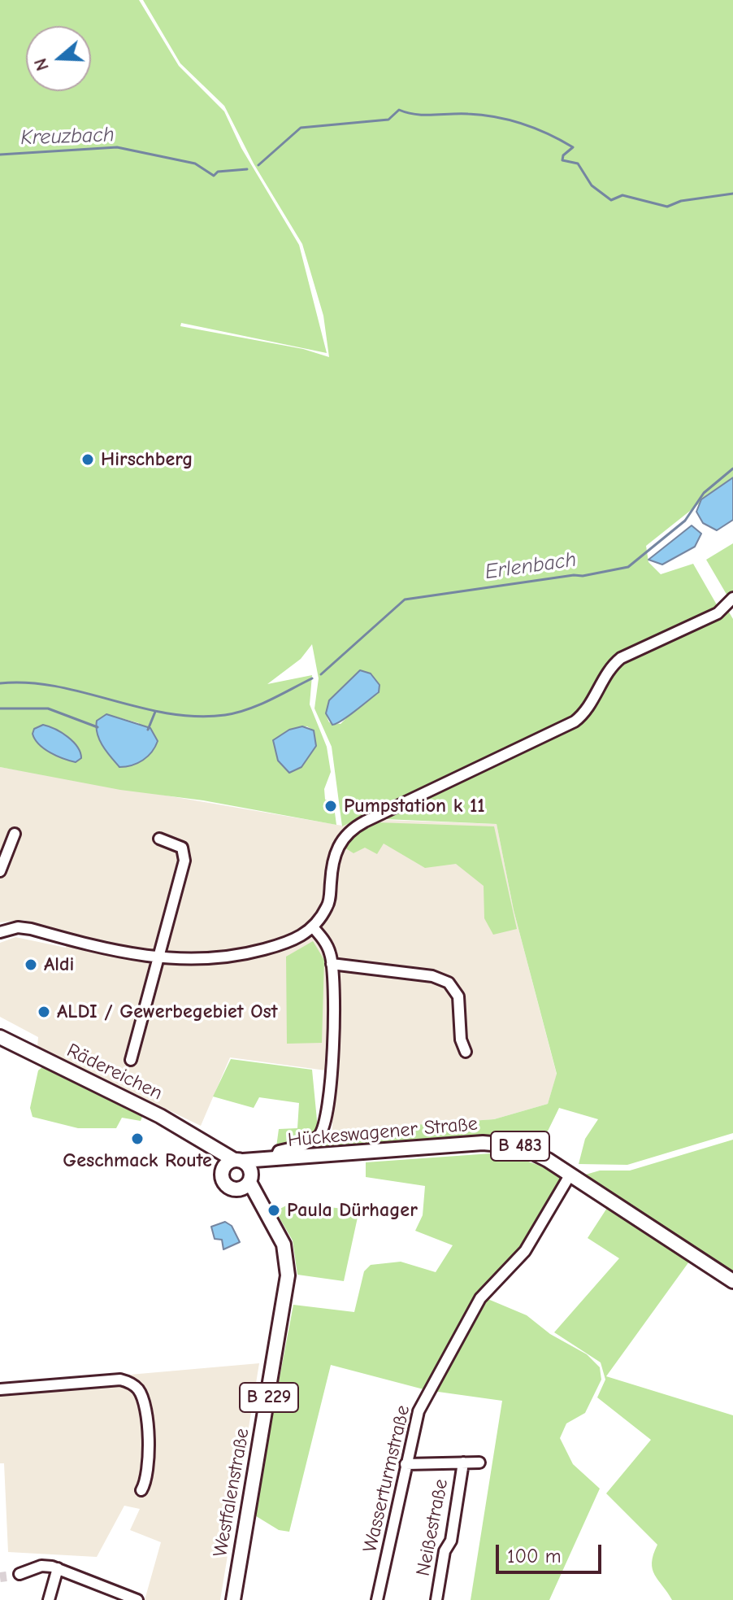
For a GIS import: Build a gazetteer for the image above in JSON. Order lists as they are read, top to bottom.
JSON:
{
  "streets": {
    "main road": [
      "Rädereichen",
      "Hückeswagener Straße",
      "B 483",
      "B 229",
      "Westfalenstraße"
    ],
    "street": ["Wasserturmstraße", "Neißestraße"]
  },
  "crossings": [
    ["Rädereichen", "Hückeswagener Straße"],
    ["Rädereichen", "Westfalenstraße"],
    ["Hückeswagener Straße", "Wasserturmstraße"],
    ["Hückeswagener Straße", "Westfalenstraße"]
  ],
  "water": ["Kreuzbach", "Erlenbach"],
  "places": [
    "Hirschberg",
    "Pumpstation k 11",
    "Aldi",
    "ALDI / Gewerbegebiet Ost",
    "Geschmack Route",
    "Paula Dürhager"
  ],
  "scale_bar": "100 m",
  "north": "left"
}
